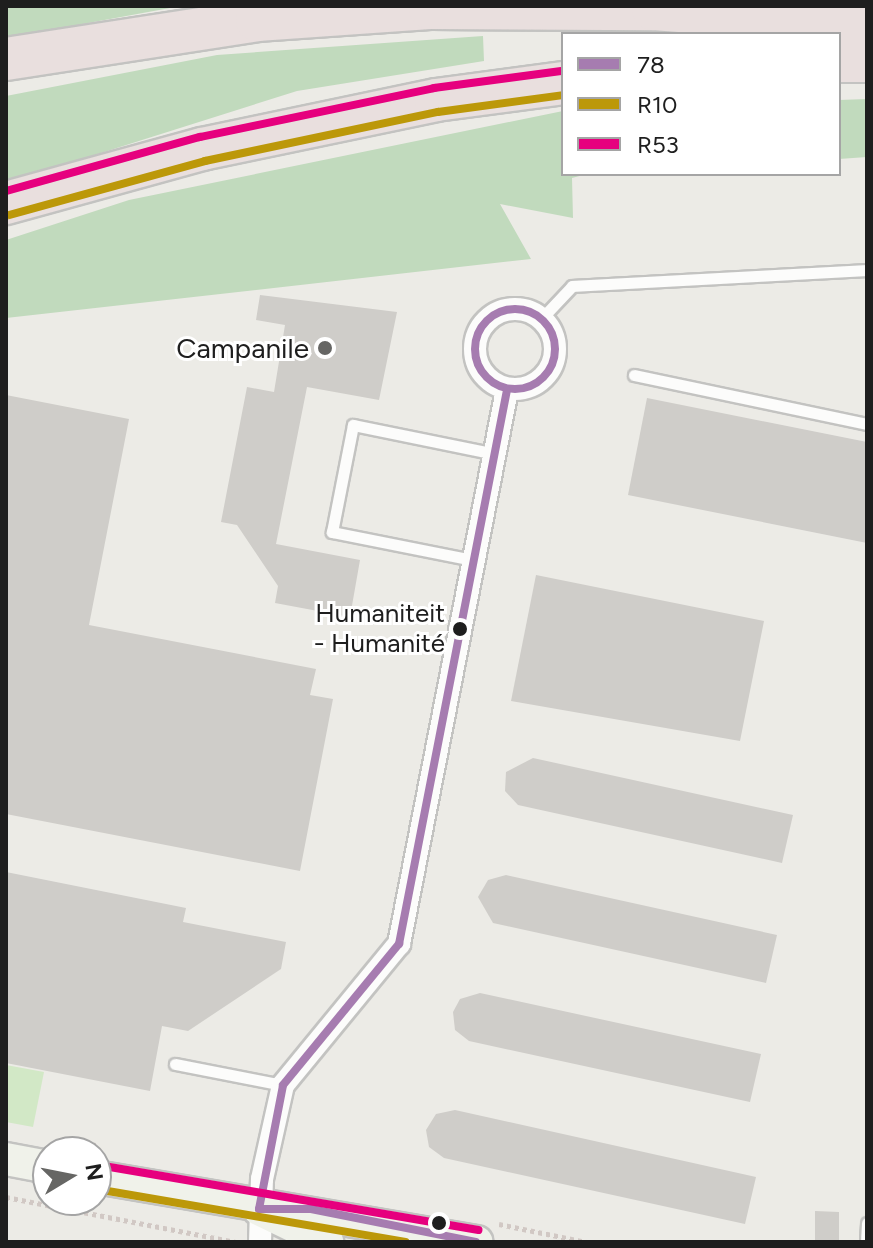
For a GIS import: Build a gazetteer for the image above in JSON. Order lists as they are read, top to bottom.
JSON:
{
  "places": ["Campanile", "Humaniteit - Humanité"],
  "lines": ["transit line R53", "transit line R10", "transit line 78"],
  "legend": ["78", "R10", "R53"],
  "north": "right"
}
